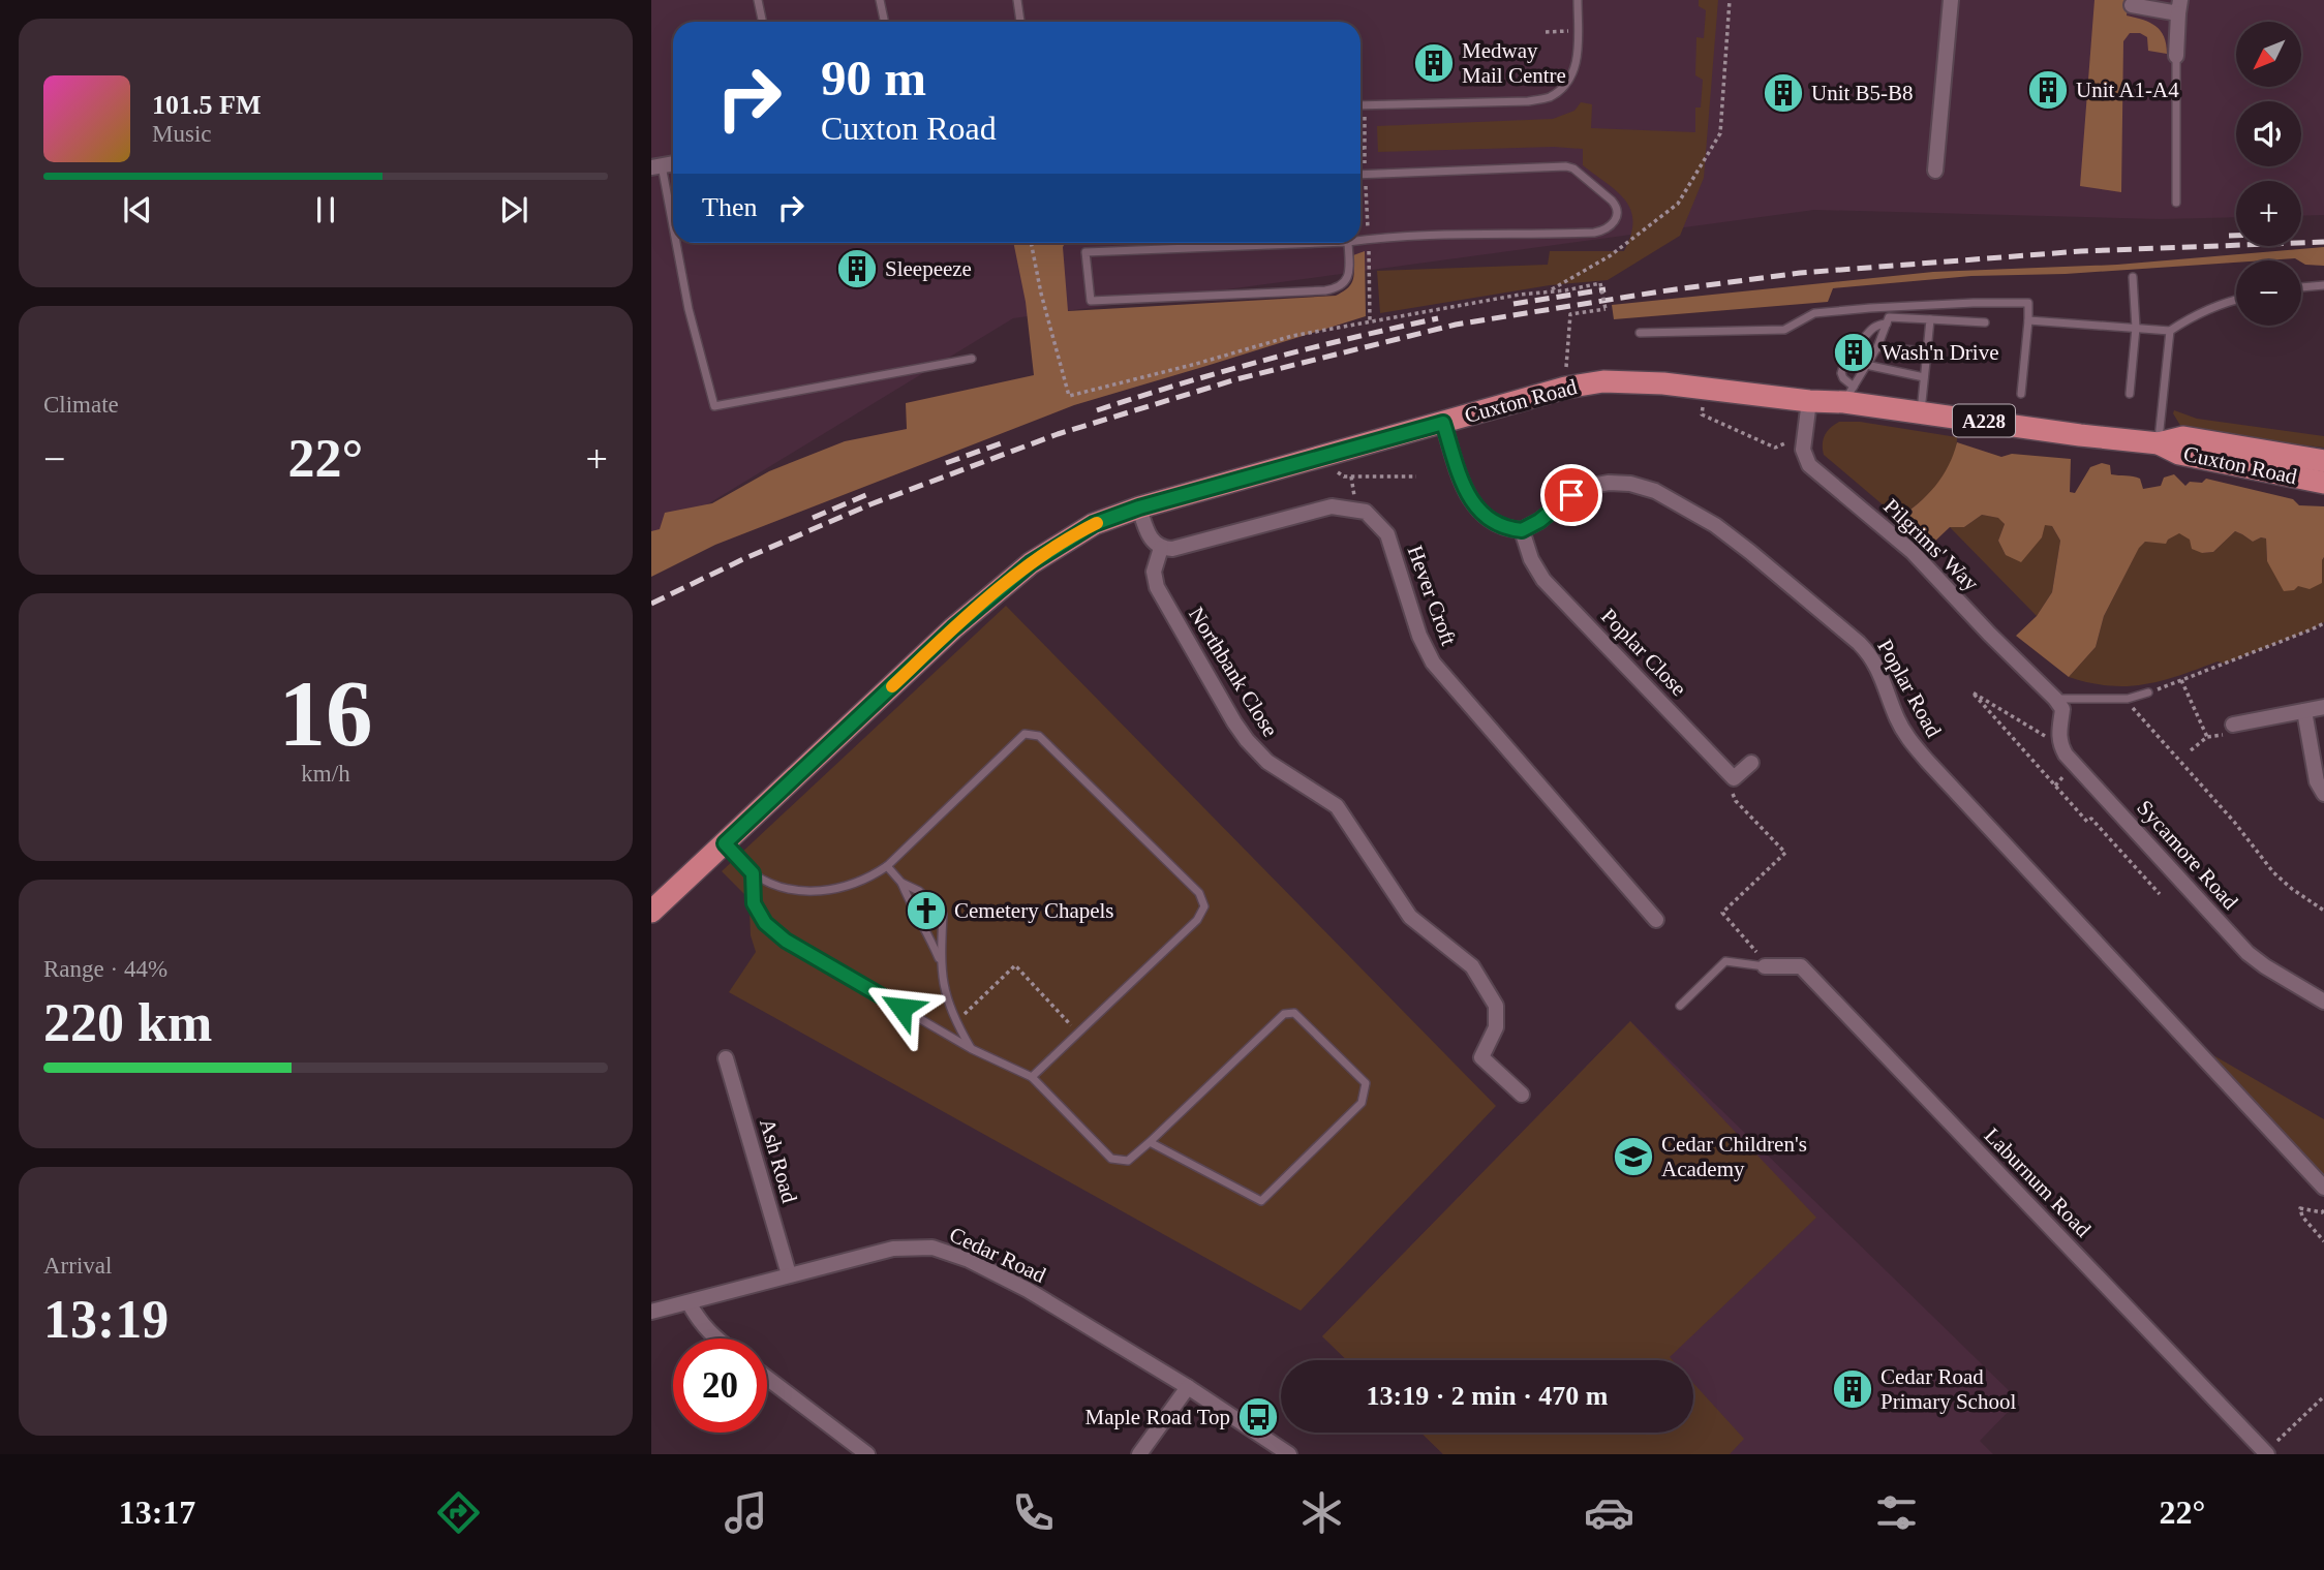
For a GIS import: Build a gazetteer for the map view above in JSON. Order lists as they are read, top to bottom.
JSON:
{
  "streets": {
    "main road": ["Cuxton Road", "A228"],
    "street": [
      "Pilgrims' Way",
      "Hever Croft",
      "Poplar Close",
      "Northbank Close",
      "Poplar Road",
      "Sycamore Road",
      "Ash Road",
      "Laburnum Road",
      "Cedar Road"
    ]
  },
  "crossings": [
    ["Cuxton Road", "Pilgrims' Way"],
    ["Pilgrims' Way", "Sycamore Road"],
    ["Hever Croft", "Northbank Close"],
    ["Poplar Close", "Poplar Road"],
    ["Ash Road", "Cedar Road"]
  ],
  "places": {
    "building": [
      "Medway Mail Centre",
      "Unit A1-A4",
      "Unit B5-B8",
      "Sleepeeze",
      "Wash'n Drive",
      "Cedar Road Primary School"
    ],
    "church": ["Cemetery Chapels"],
    "school or university": ["Cedar Children's Academy"],
    "bus stop": ["Maple Road Top"]
  },
  "north": "bottom left",
  "page": {
    "map_buttons": ["+", "−"],
    "turn": ["90 m", "Cuxton Road"],
    "song": ["101.5 FM", "Music"],
    "then": "Then",
    "tile": [
      "Climate",
      ["16", "km/h"],
      ["Range · 44%", "220 km"],
      ["Arrival", "13:19"]
    ],
    "heat": ["−", "22°", "+"],
    "limit": "20",
    "trip": "13:19 · 2 min · 470 m",
    "tabs": ["13:17", "22°"]
  }
}
